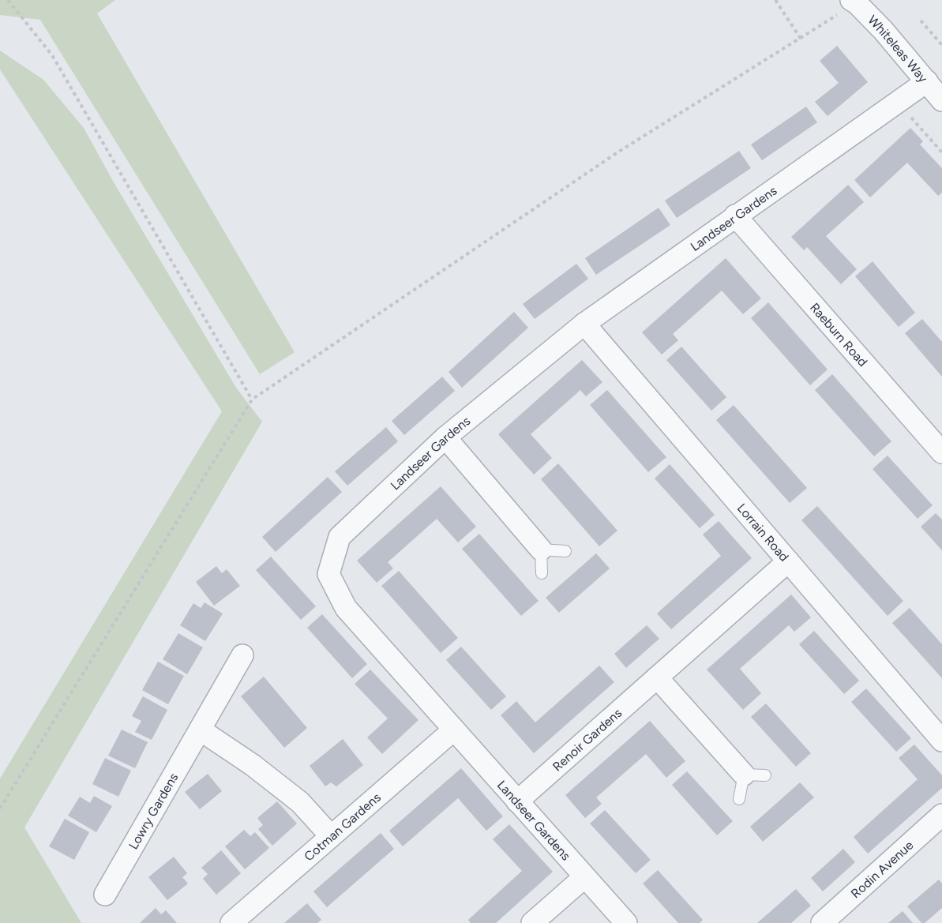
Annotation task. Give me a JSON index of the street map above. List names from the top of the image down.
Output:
{
  "streets": {
    "street": [
      "Whiteleas Way",
      "Landseer Gardens",
      "Raeburn Road",
      "Lorrain Road",
      "Renoir Gardens",
      "Lowry Gardens",
      "Cotman Gardens",
      "Rodin Avenue"
    ]
  },
  "crossings": [
    ["Whiteleas Way", "Landseer Gardens"],
    ["Landseer Gardens", "Raeburn Road"],
    ["Landseer Gardens", "Lorrain Road"],
    ["Landseer Gardens", "Renoir Gardens"],
    ["Landseer Gardens", "Cotman Gardens"],
    ["Lorrain Road", "Renoir Gardens"]
  ]
}
